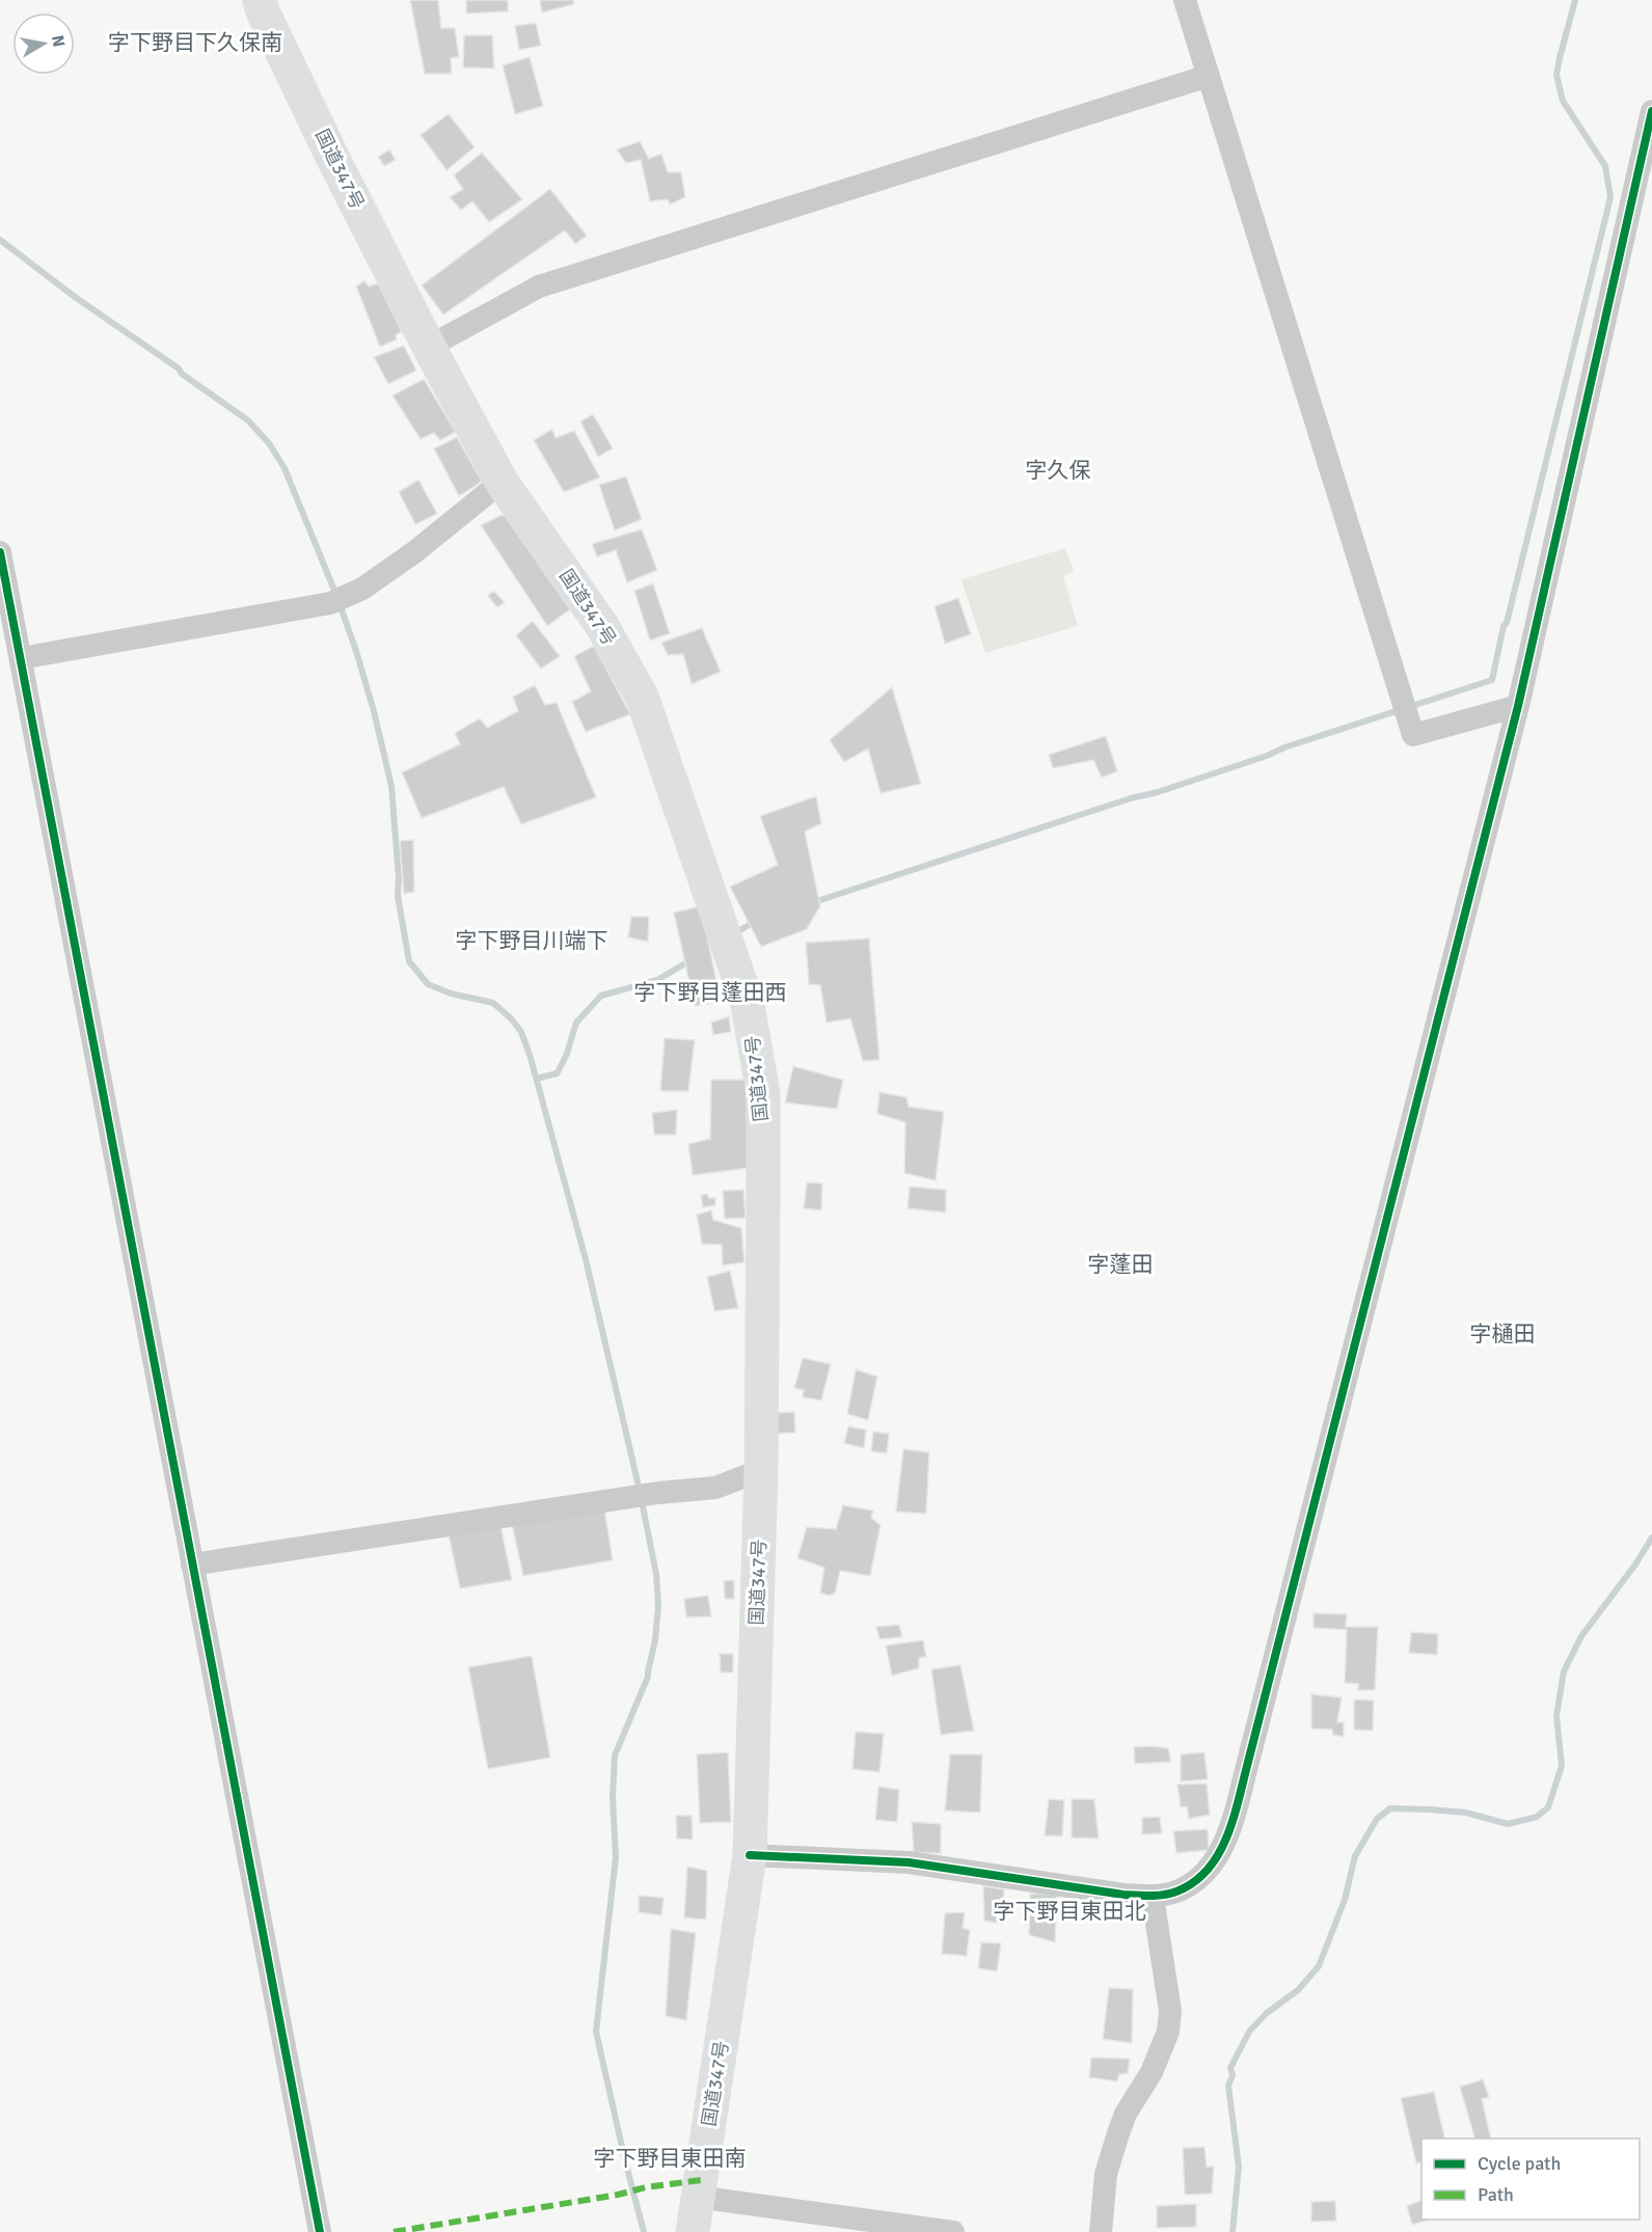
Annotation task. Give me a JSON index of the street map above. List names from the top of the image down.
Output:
{
  "streets": {
    "highway": ["国道347号"]
  },
  "districts": [
    "字下野目下久保南",
    "字久保",
    "字下野目川端下",
    "字下野目蓬田西",
    "字蓬田",
    "字樋田",
    "字下野目東田北",
    "字下野目東田南"
  ],
  "legend": ["Cycle path", "Path"],
  "north": "right"
}
